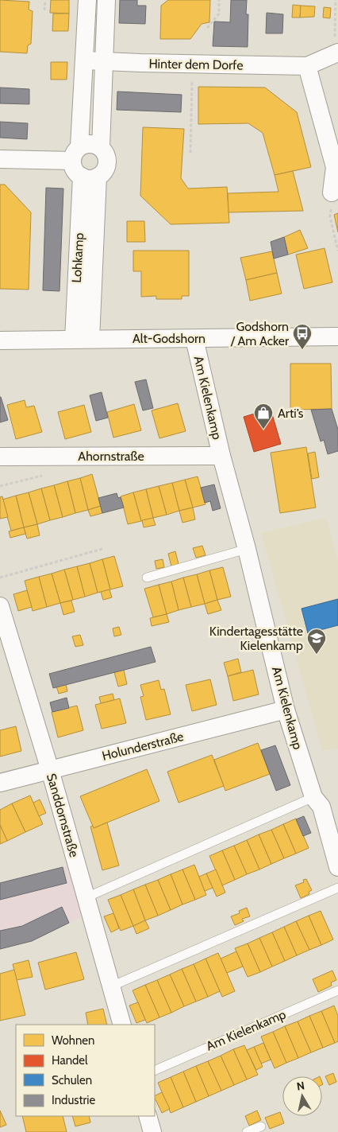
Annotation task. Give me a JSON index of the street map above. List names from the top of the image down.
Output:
{
  "streets": {
    "street": [
      "Hinter dem Dorfe",
      "Lohkamp",
      "Alt-Godshorn",
      "Am Kielenkamp",
      "Ahornstraße",
      "Holunderstraße",
      "Sanddornstraße"
    ]
  },
  "crossings": [
    ["Hinter dem Dorfe", "Lohkamp"],
    ["Lohkamp", "Alt-Godshorn"],
    ["Alt-Godshorn", "Am Kielenkamp"],
    ["Am Kielenkamp", "Ahornstraße"],
    ["Am Kielenkamp", "Holunderstraße"],
    ["Holunderstraße", "Sanddornstraße"]
  ],
  "places": {
    "bus stop": ["Godshorn / Am Acker"],
    "shop": ["Arti’s"],
    "school or university": ["Kindertagesstätte Kielenkamp"]
  },
  "legend": [
    "Wohnen",
    "Handel",
    "Schulen",
    "Industrie"
  ],
  "north": "top"
}
